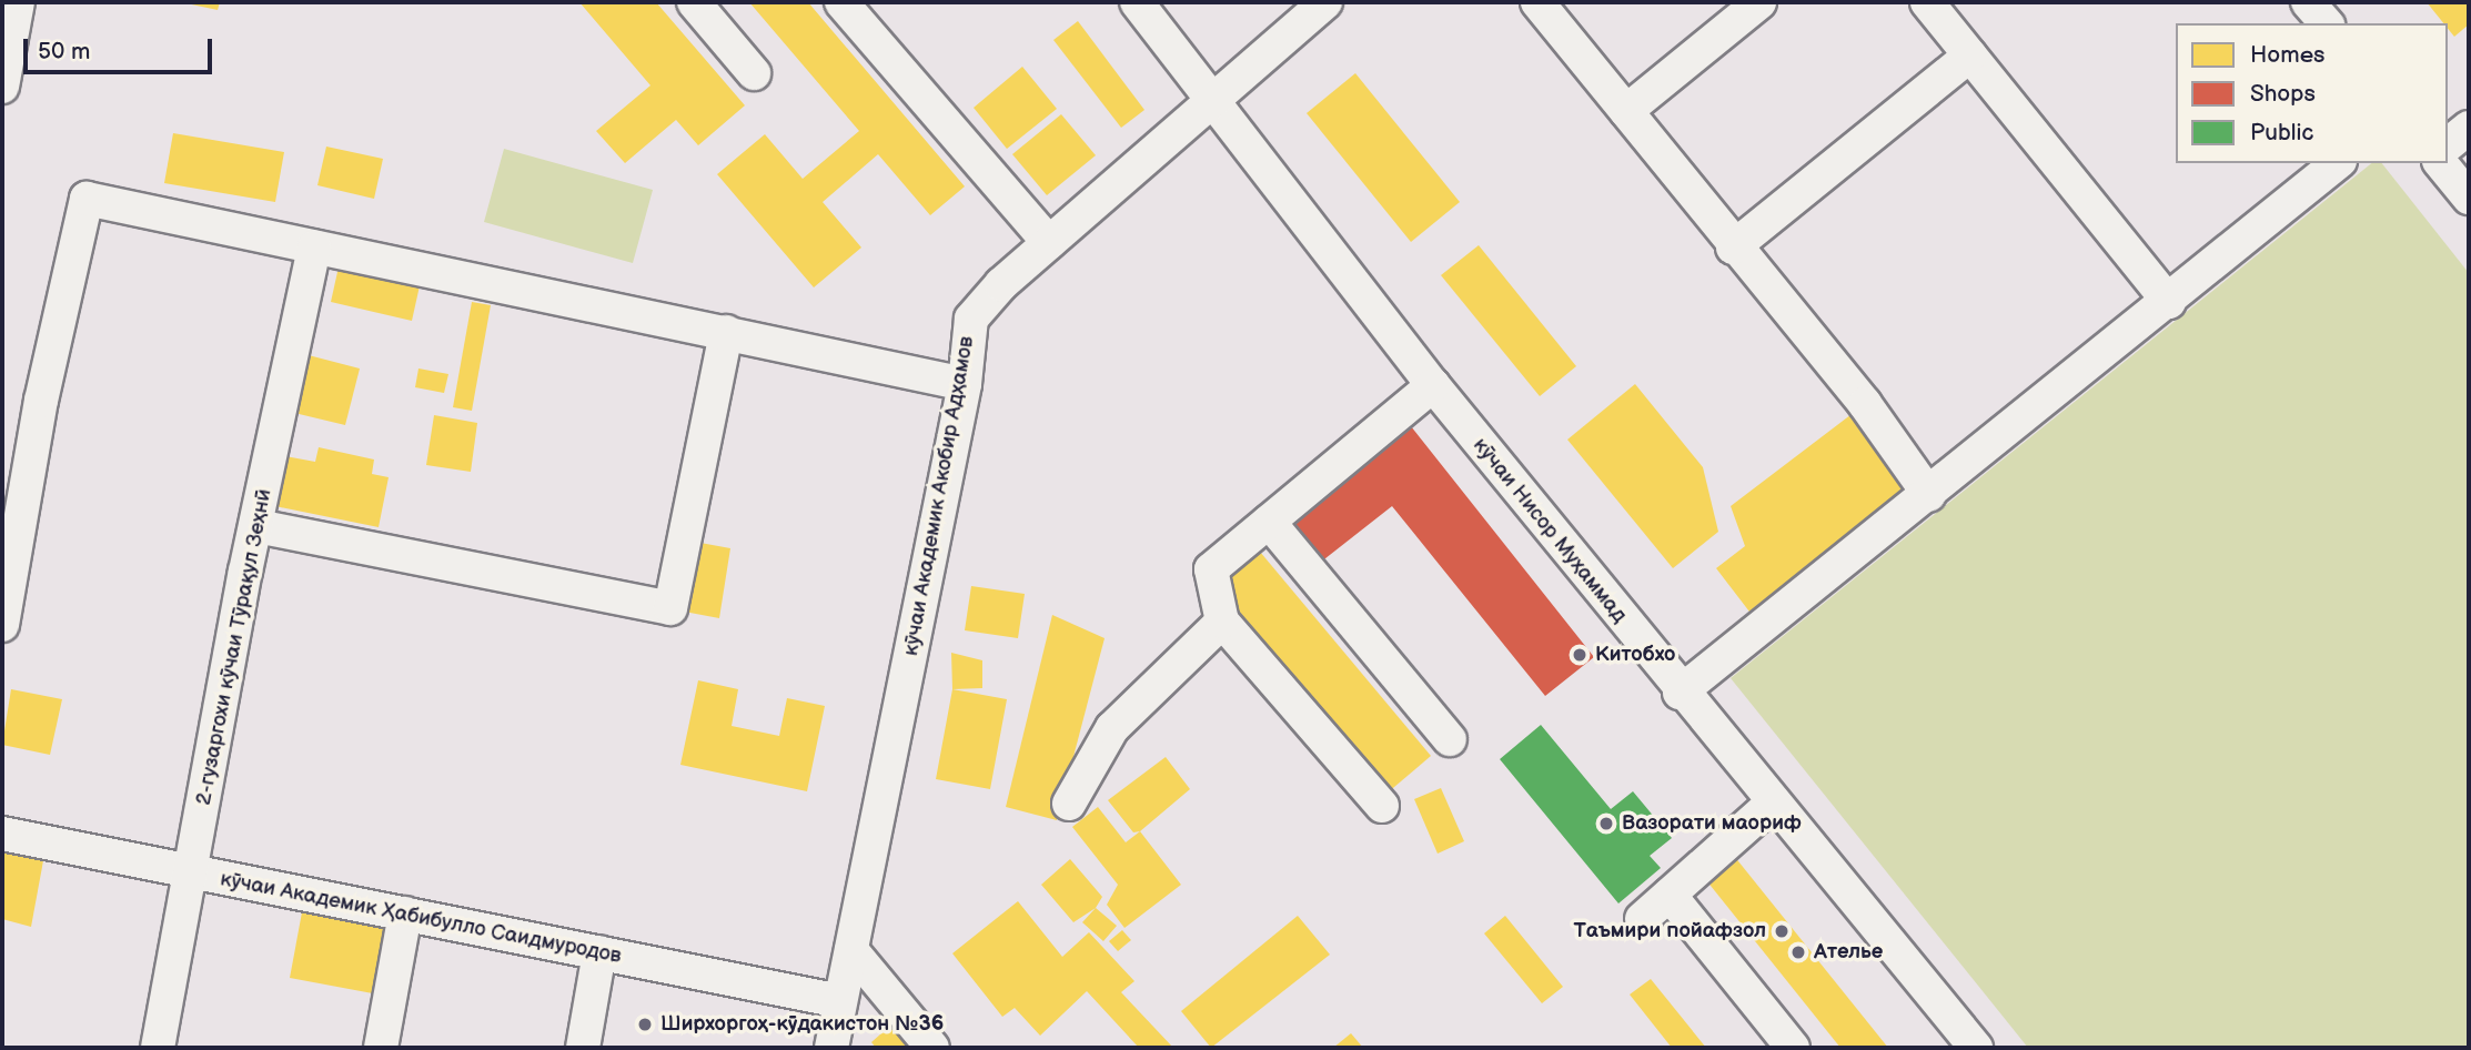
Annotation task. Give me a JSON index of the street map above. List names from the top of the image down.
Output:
{
  "streets": {
    "street": [
      "кӯчаи Академик Акобир Адҳамов",
      "кӯчаи Нисор Муҳаммад",
      "2-гузаргохи кӯчаи Тӯрақул Зеҳнӣ",
      "кӯчаи Академик Ҳабибулло Саидмуродов"
    ]
  },
  "crossings": [
    ["кӯчаи Академик Акобир Адҳамов", "кӯчаи Нисор Муҳаммад"],
    ["кӯчаи Академик Акобир Адҳамов", "кӯчаи Академик Ҳабибулло Саидмуродов"],
    ["2-гузаргохи кӯчаи Тӯрақул Зеҳнӣ", "кӯчаи Академик Ҳабибулло Саидмуродов"]
  ],
  "places": [
    "Китобхо",
    "Вазорати маориф",
    "Таъмири пойафзол",
    "Ателье",
    "Ширхоргоҳ-кӯдакистон №36"
  ],
  "legend": ["Homes", "Shops", "Public"],
  "scale_bar": "50 m"
}
